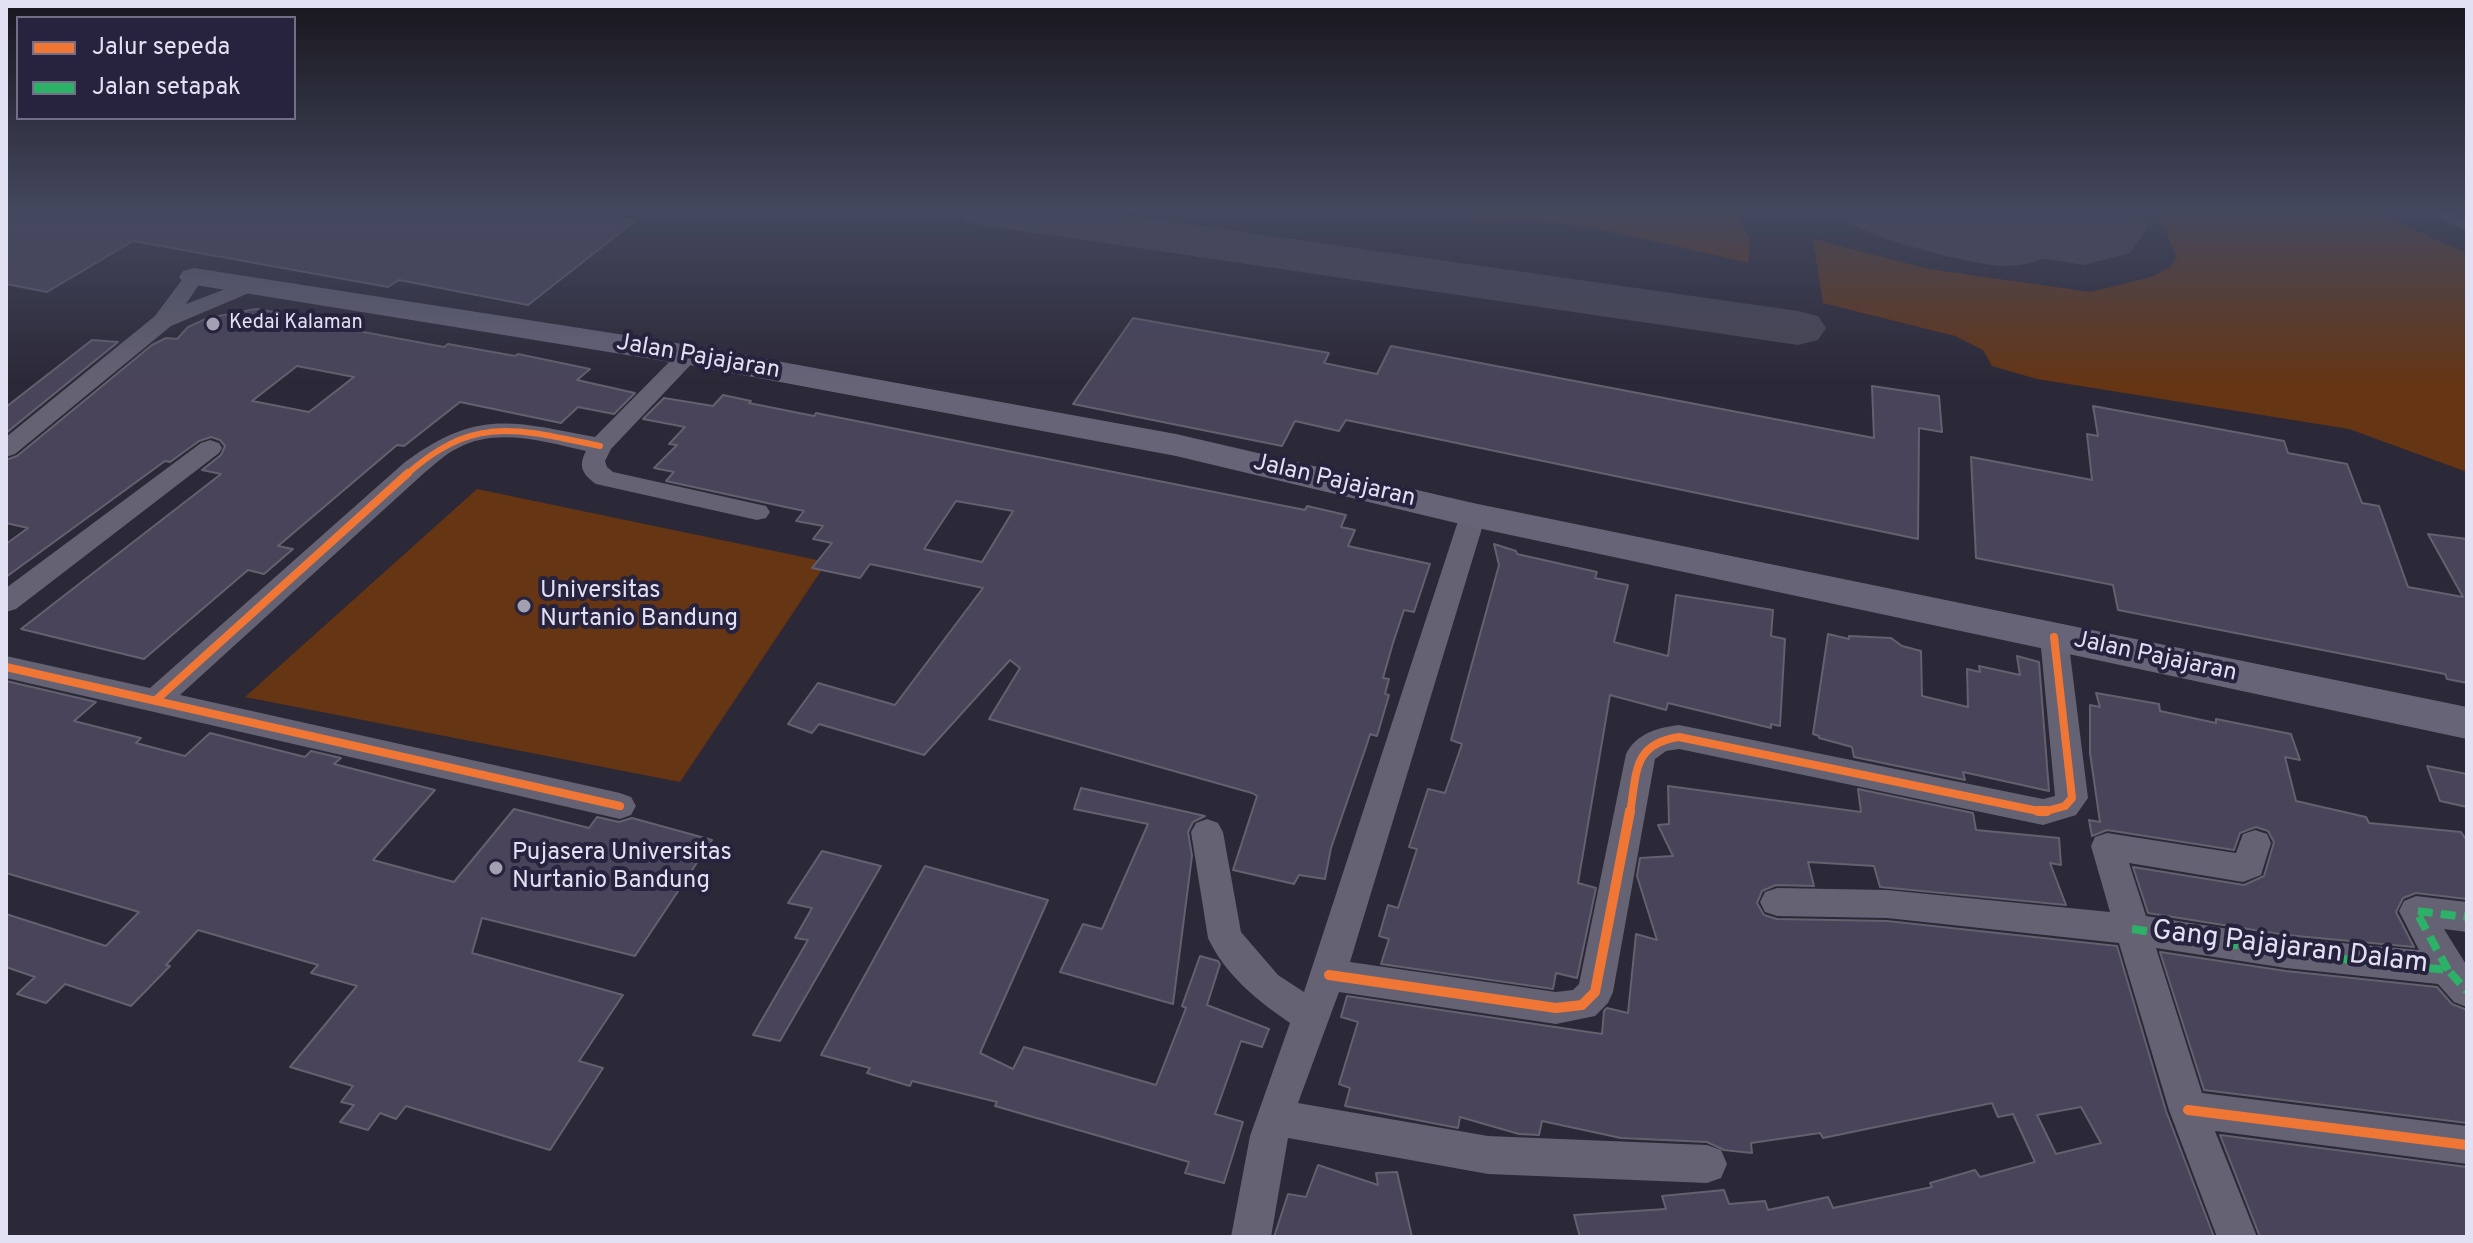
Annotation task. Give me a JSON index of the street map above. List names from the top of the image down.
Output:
{
  "streets": {
    "main road": ["Jalan Pajajaran"],
    "street": ["Gang Pajajaran Dalam"]
  },
  "places": ["Kedai Kalaman", "Universitas Nurtanio Bandung", "Pujasera Universitas Nurtanio Bandung"],
  "legend": ["Jalur sepeda", "Jalan setapak"]
}
